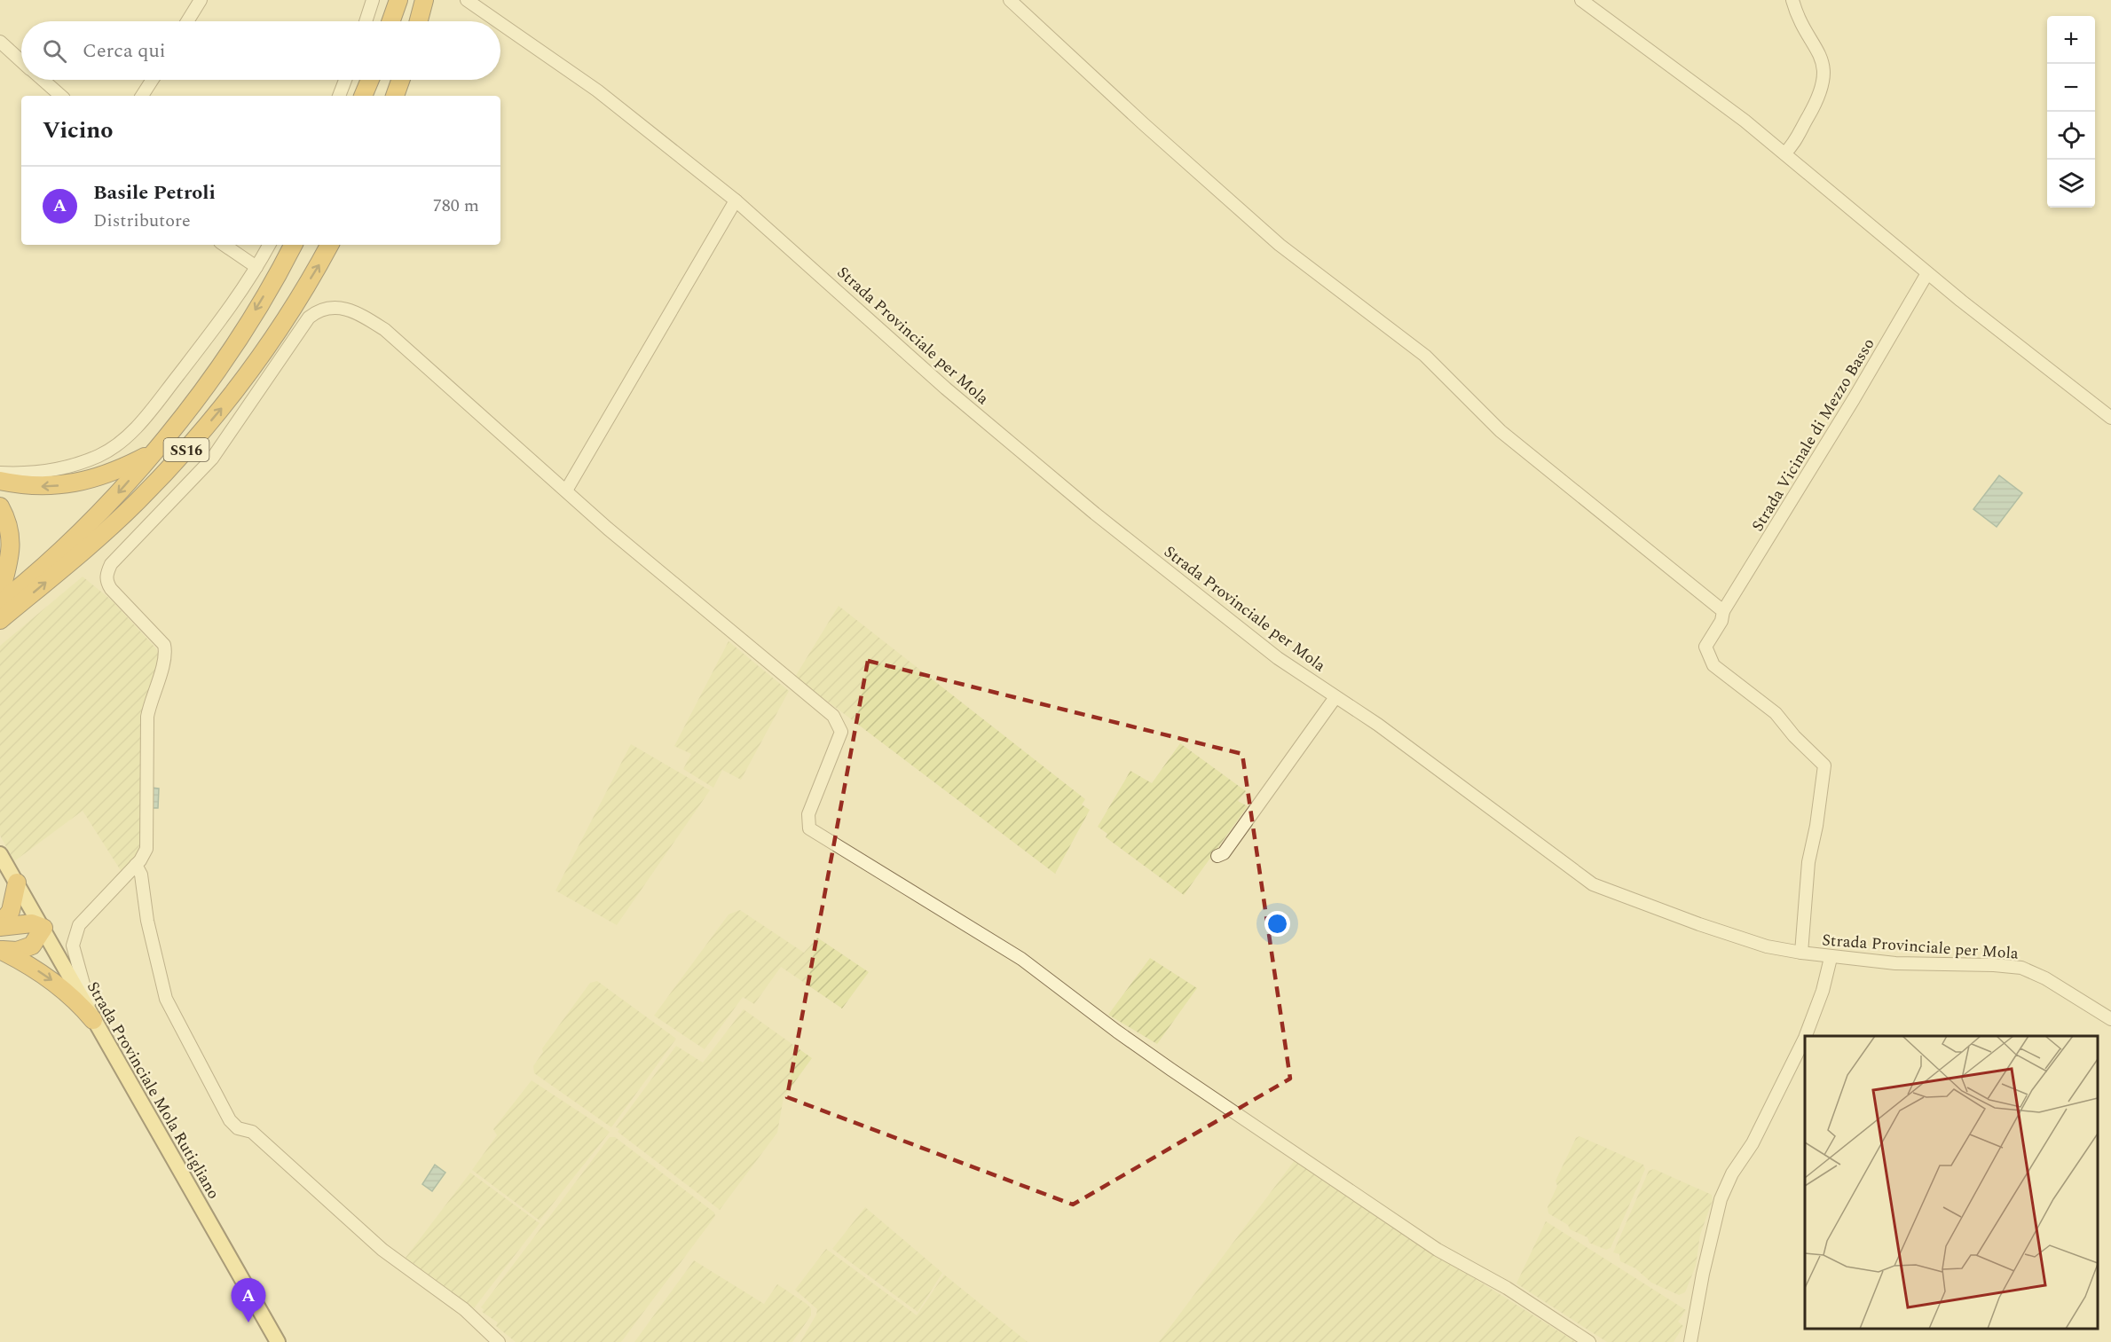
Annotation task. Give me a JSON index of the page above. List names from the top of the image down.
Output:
{
  "streets": {
    "highway": ["SS16"],
    "main road": ["Strada Provinciale Mola Rutigliano"],
    "street": ["Strada Provinciale per Mola", "Strada Vicinale di Mezzo Basso"]
  },
  "crossings": [
    ["Strada Provinciale per Mola", "Strada Vicinale di Mezzo Basso"]
  ],
  "page": {
    "map_buttons": ["+", "−"],
    "search": "Cerca qui",
    "heading": "Vicino",
    "list": [
      {
        "mark": "A",
        "name": "Basile Petroli",
        "note": "Distributore",
        "value": "780 m"
      }
    ],
    "pins": "A"
  }
}
